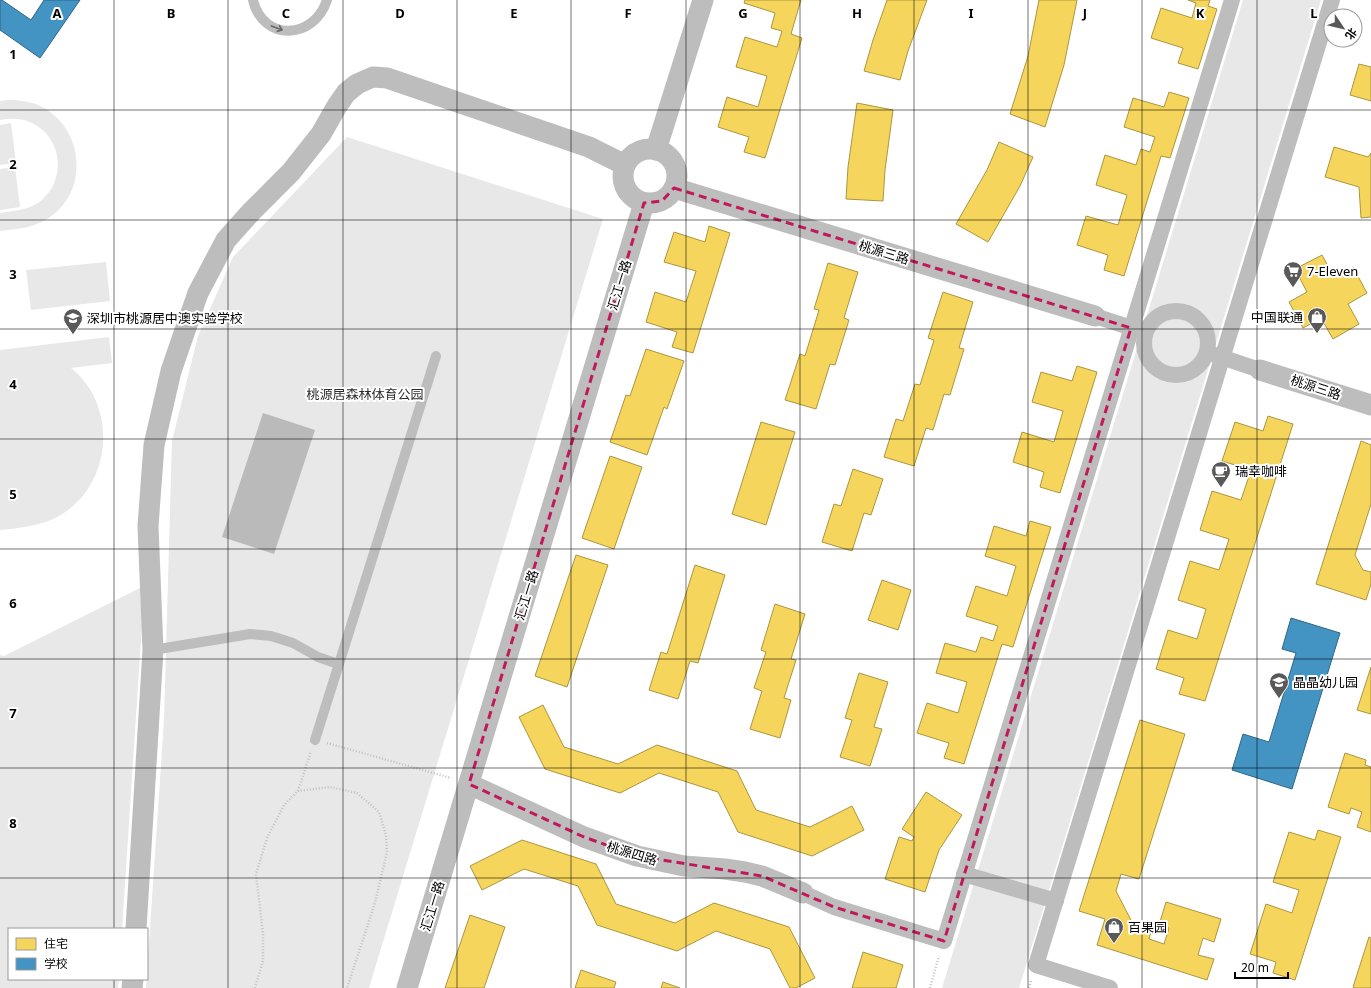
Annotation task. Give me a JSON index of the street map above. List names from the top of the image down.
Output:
{
  "streets": {
    "street": ["桃源三路", "汇江一路", "桃源四路"]
  },
  "crossings": [
    ["桃源三路", "汇江一路"],
    ["汇江一路", "桃源四路"]
  ],
  "parks": ["桃源居森林体育公园"],
  "places": {
    "supermarket": ["7-Eleven"],
    "shop": ["中国联通", "百果园"],
    "school or university": ["深圳市桃源居中澳实验学校", "晶晶幼儿园"],
    "cafe": ["瑞幸咖啡"]
  },
  "legend": ["住宅", "学校"],
  "scale_bar": "20 m",
  "north": "bottom right",
  "grid": {
    "columns": [
      "A",
      "B",
      "C",
      "D",
      "E",
      "F",
      "G",
      "H",
      "I",
      "J",
      "K",
      "L"
    ],
    "rows": [
      "1",
      "2",
      "3",
      "4",
      "5",
      "6",
      "7",
      "8"
    ]
  }
}
